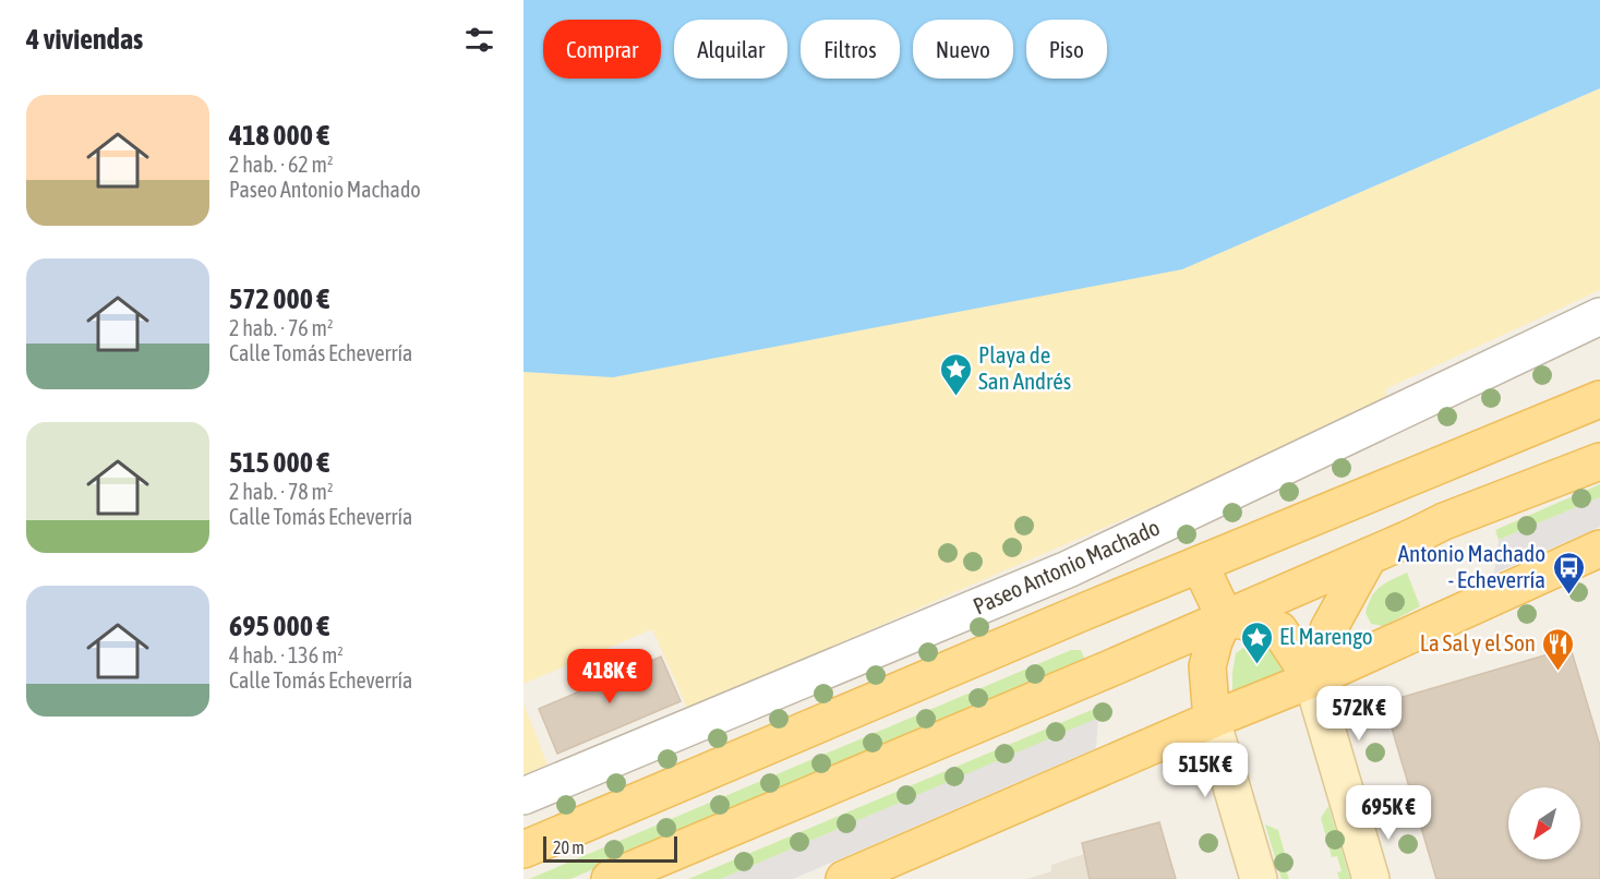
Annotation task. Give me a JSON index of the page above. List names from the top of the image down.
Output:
{
  "streets": {
    "main road": ["Paseo Antonio Machado"]
  },
  "places": {
    "place": ["Playa de San Andrés", "El Marengo"],
    "bus stop": ["Antonio Machado - Echeverría"],
    "restaurant": ["La Sal y el Son"]
  },
  "scale_bar": "20 m",
  "north": "bottom left",
  "page": {
    "heading": "4 viviendas",
    "chip": [
      "Comprar",
      "Alquilar",
      "Filtros",
      "Nuevo",
      "Piso"
    ],
    "list": [
      {
        "name": "418 000 €",
        "note": "2 hab. · 62 m² · Paseo Antonio Machado"
      },
      {
        "name": "572 000 €",
        "note": "2 hab. · 76 m² · Calle Tomás Echeverría"
      },
      {
        "name": "515 000 €",
        "note": "2 hab. · 78 m² · Calle Tomás Echeverría"
      },
      {
        "name": "695 000 €",
        "note": "4 hab. · 136 m² · Calle Tomás Echeverría"
      }
    ],
    "price": [
      "418K €",
      "572K €",
      "515K €",
      "695K €"
    ],
    "scale": "20 m"
  }
}
